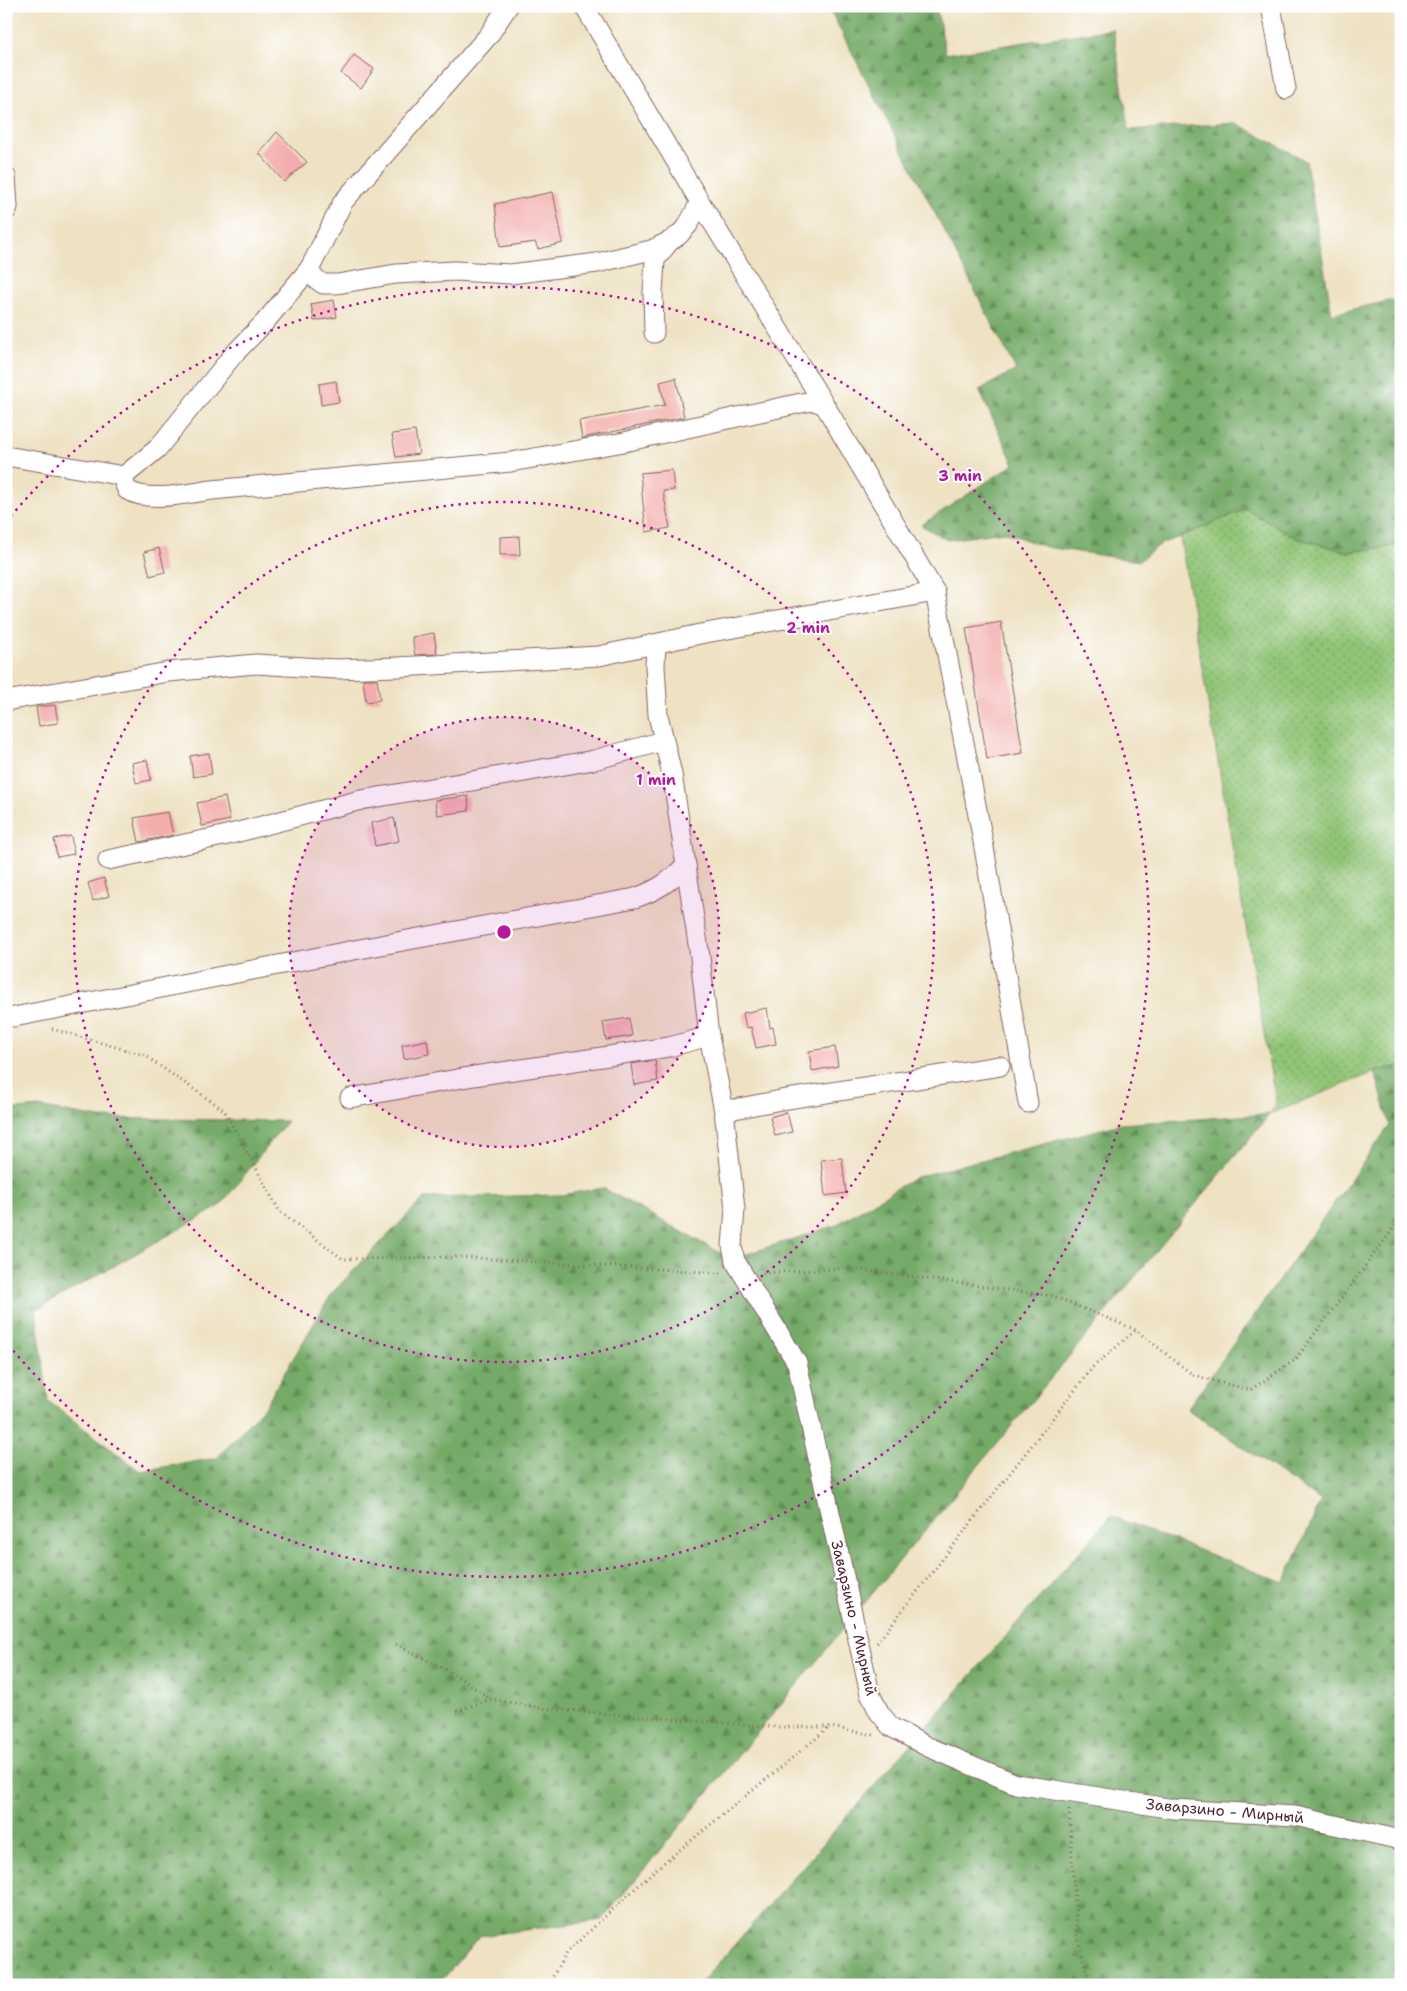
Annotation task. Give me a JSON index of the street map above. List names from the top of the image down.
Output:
{
  "streets": {
    "street": ["Заварзино - Мирный"]
  },
  "rings": ["3 min", "2 min", "1 min"]
}
